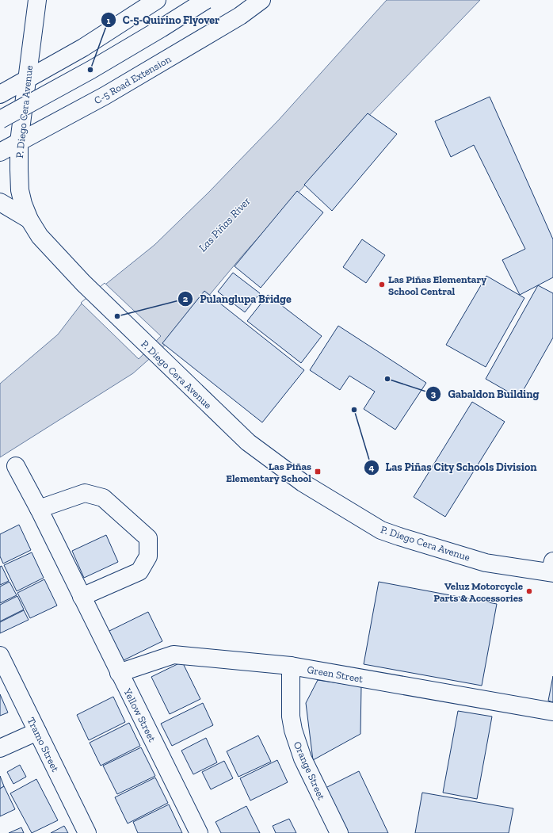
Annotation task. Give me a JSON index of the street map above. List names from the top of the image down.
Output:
{
  "streets": {
    "main road": [
      "C-5 Road Extension",
      "P. Diego Cera Avenue",
      "Green Street",
      "Yellow Street",
      "Tramo Street",
      "Orange Street"
    ]
  },
  "crossings": [
    ["C-5 Road Extension", "P. Diego Cera Avenue"],
    ["Green Street", "Yellow Street"],
    ["Green Street", "Orange Street"]
  ],
  "water": ["Las Piñas River"],
  "places": {
    "other": [
      "C-5-Quirino Flyover",
      "Las Piñas Elementary School Central",
      "Pulanglupa Bridge",
      "Gabaldon Building",
      "Las Piñas City Schools Division",
      "Veluz Motorcycle Parts & Accessories"
    ],
    "transit": ["Las Piñas Elementary School"]
  }
}
